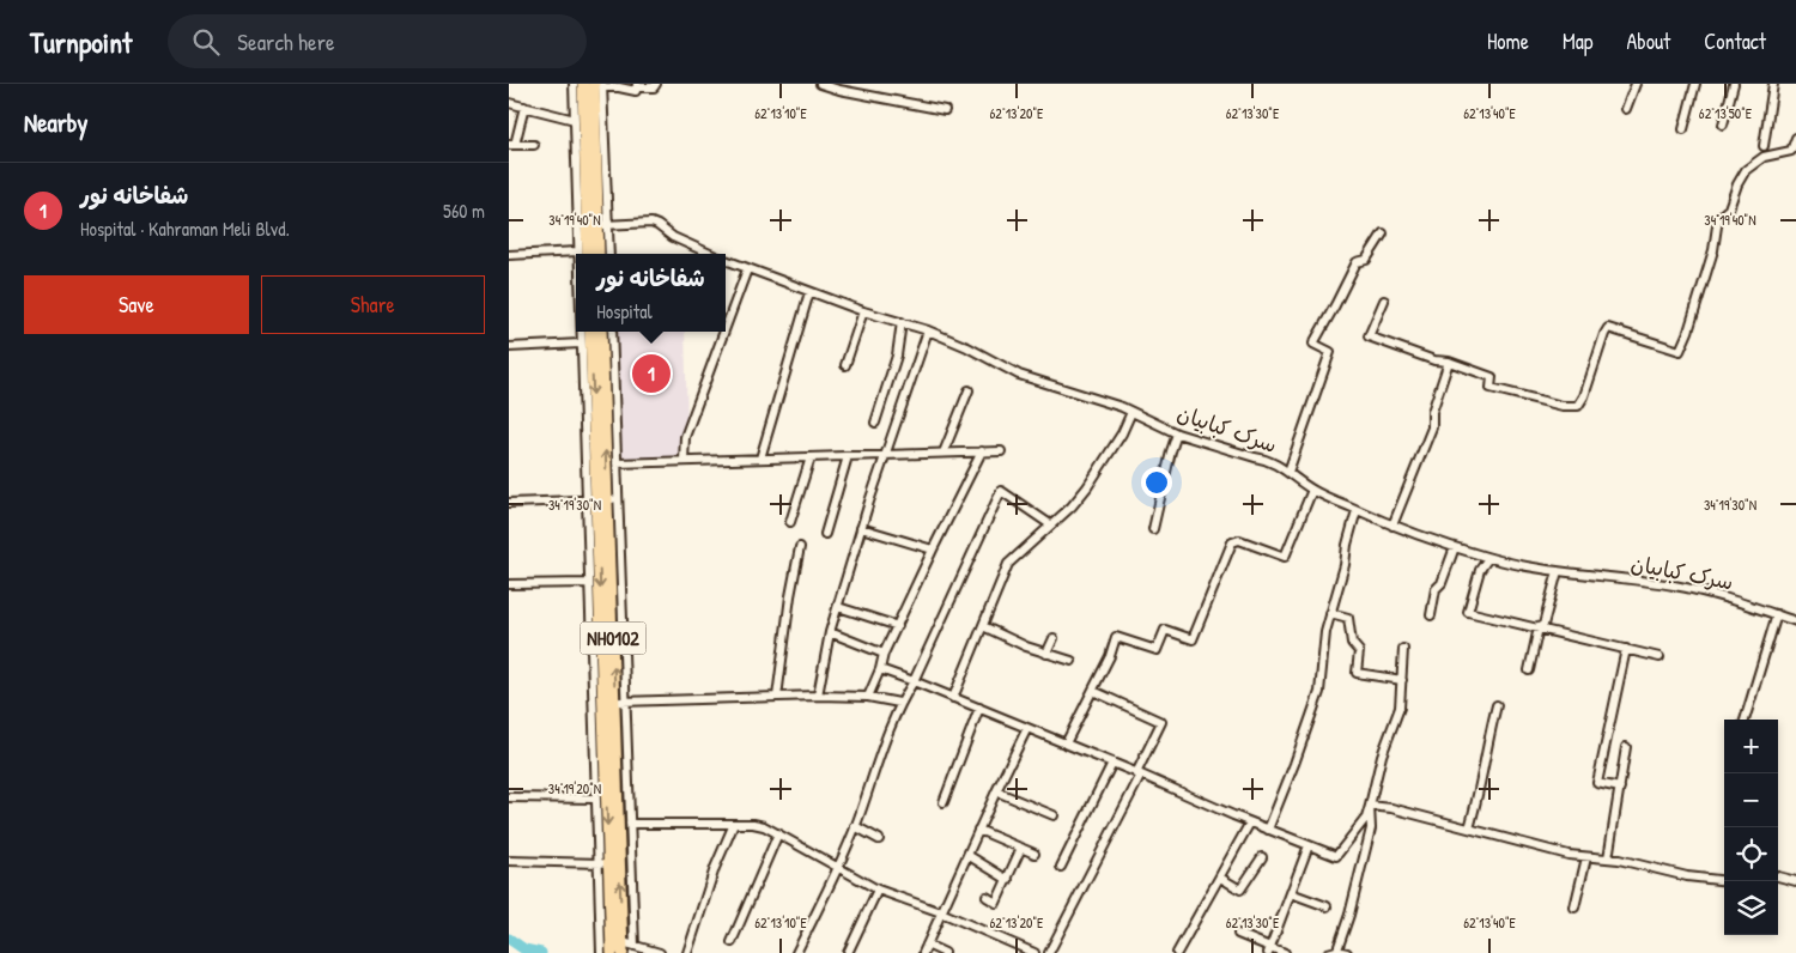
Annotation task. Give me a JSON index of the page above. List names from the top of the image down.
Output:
{
  "streets": {
    "highway": ["NH0102"],
    "street": ["سرک کبابیان"]
  },
  "page": {
    "header": "Turnpoint",
    "search": "Search here",
    "nav": [
      "Home",
      "Map",
      "About",
      "Contact"
    ],
    "heading": "Nearby",
    "list": [
      {
        "mark": "1",
        "name": "شفاخانه نور",
        "note": "Hospital · Kahraman Meli Blvd.",
        "value": "560 m"
      }
    ],
    "popup": ["شفاخانه نور", "Hospital"],
    "buttons": ["Save", "Share"],
    "pins": "1",
    "map_buttons": ["+", "−"]
  },
  "coordinates": [
    "62°13'10\"E",
    "62°13'20\"E",
    "62°13'30\"E",
    "62°13'40\"E",
    "62°13'50\"E",
    "34°19'40\"N",
    "34°19'30\"N",
    "34°19'20\"N"
  ]
}
